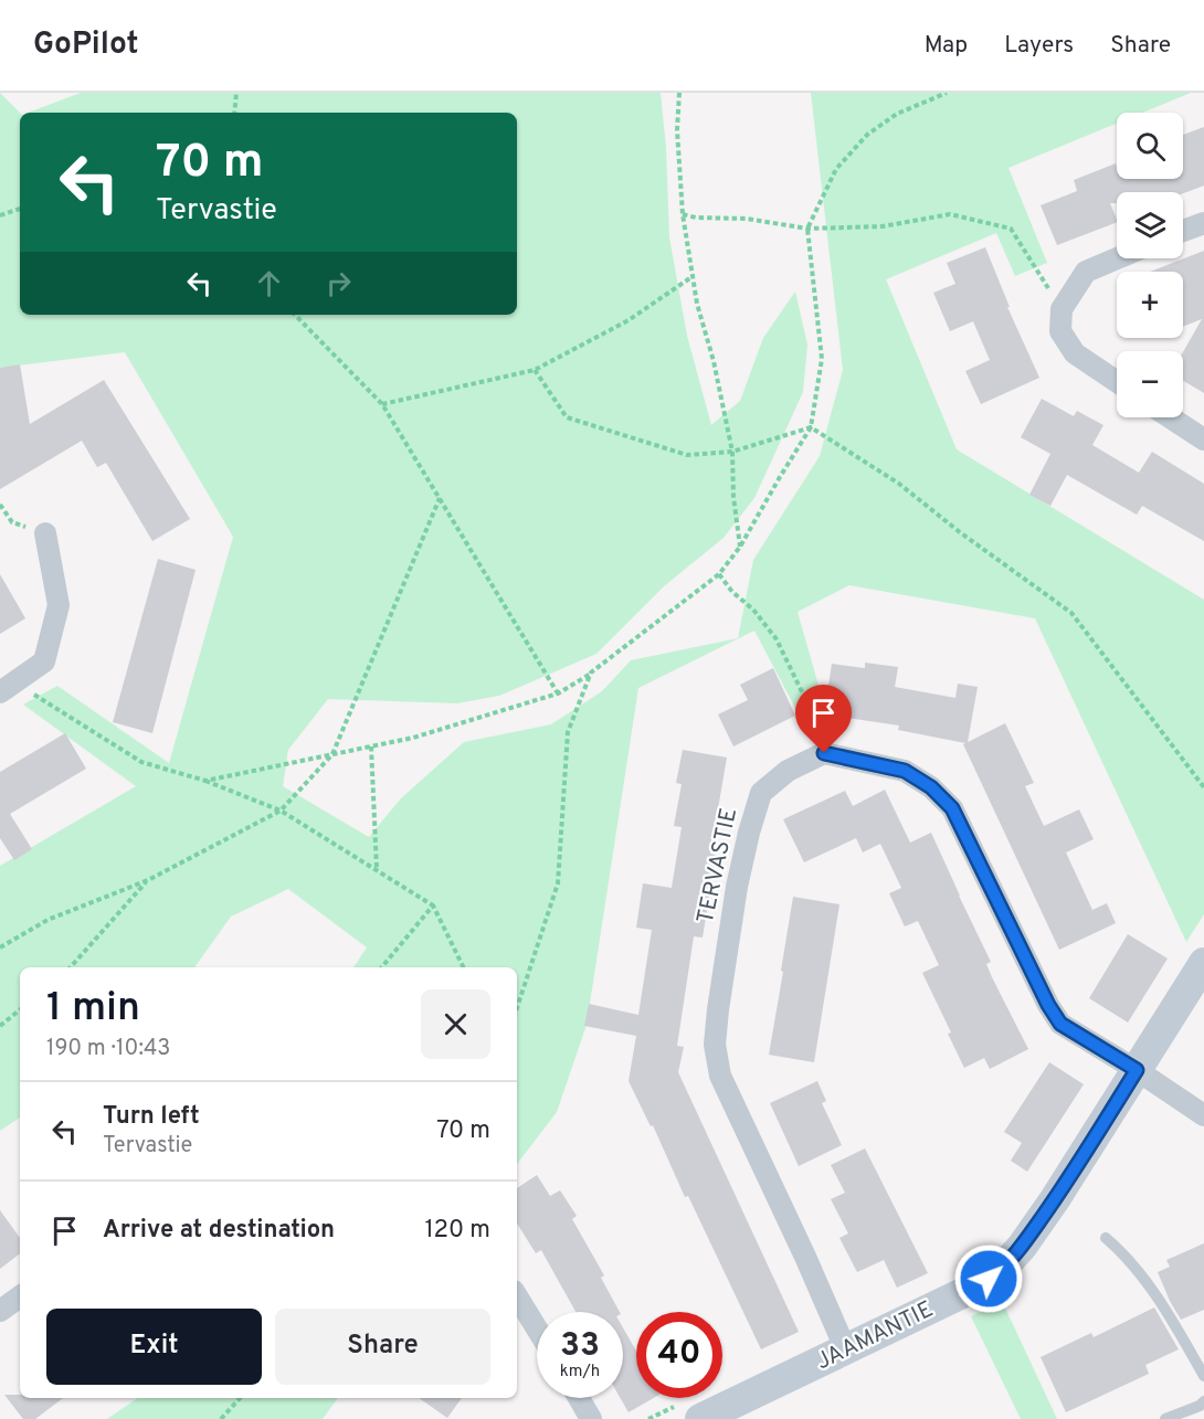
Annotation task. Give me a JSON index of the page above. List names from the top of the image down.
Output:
{
  "streets": {
    "street": ["TERVASTIE", "JAAMANTIE"]
  },
  "crossings": [
    ["TERVASTIE", "JAAMANTIE"]
  ],
  "page": {
    "header": "GoPilot",
    "nav": ["Map", "Layers", "Share"],
    "map_buttons": ["+", "−"],
    "turn": ["70 m", "Tervastie"],
    "heading": ["1 min", "190 m · 10:43"],
    "list": [
      {
        "name": "Turn left",
        "note": "Tervastie",
        "value": "70 m"
      },
      {
        "name": "Arrive at destination",
        "value": "120 m"
      }
    ],
    "buttons": ["Exit", "Share"],
    "speed": "33 km/h",
    "limit": "40"
  }
}
